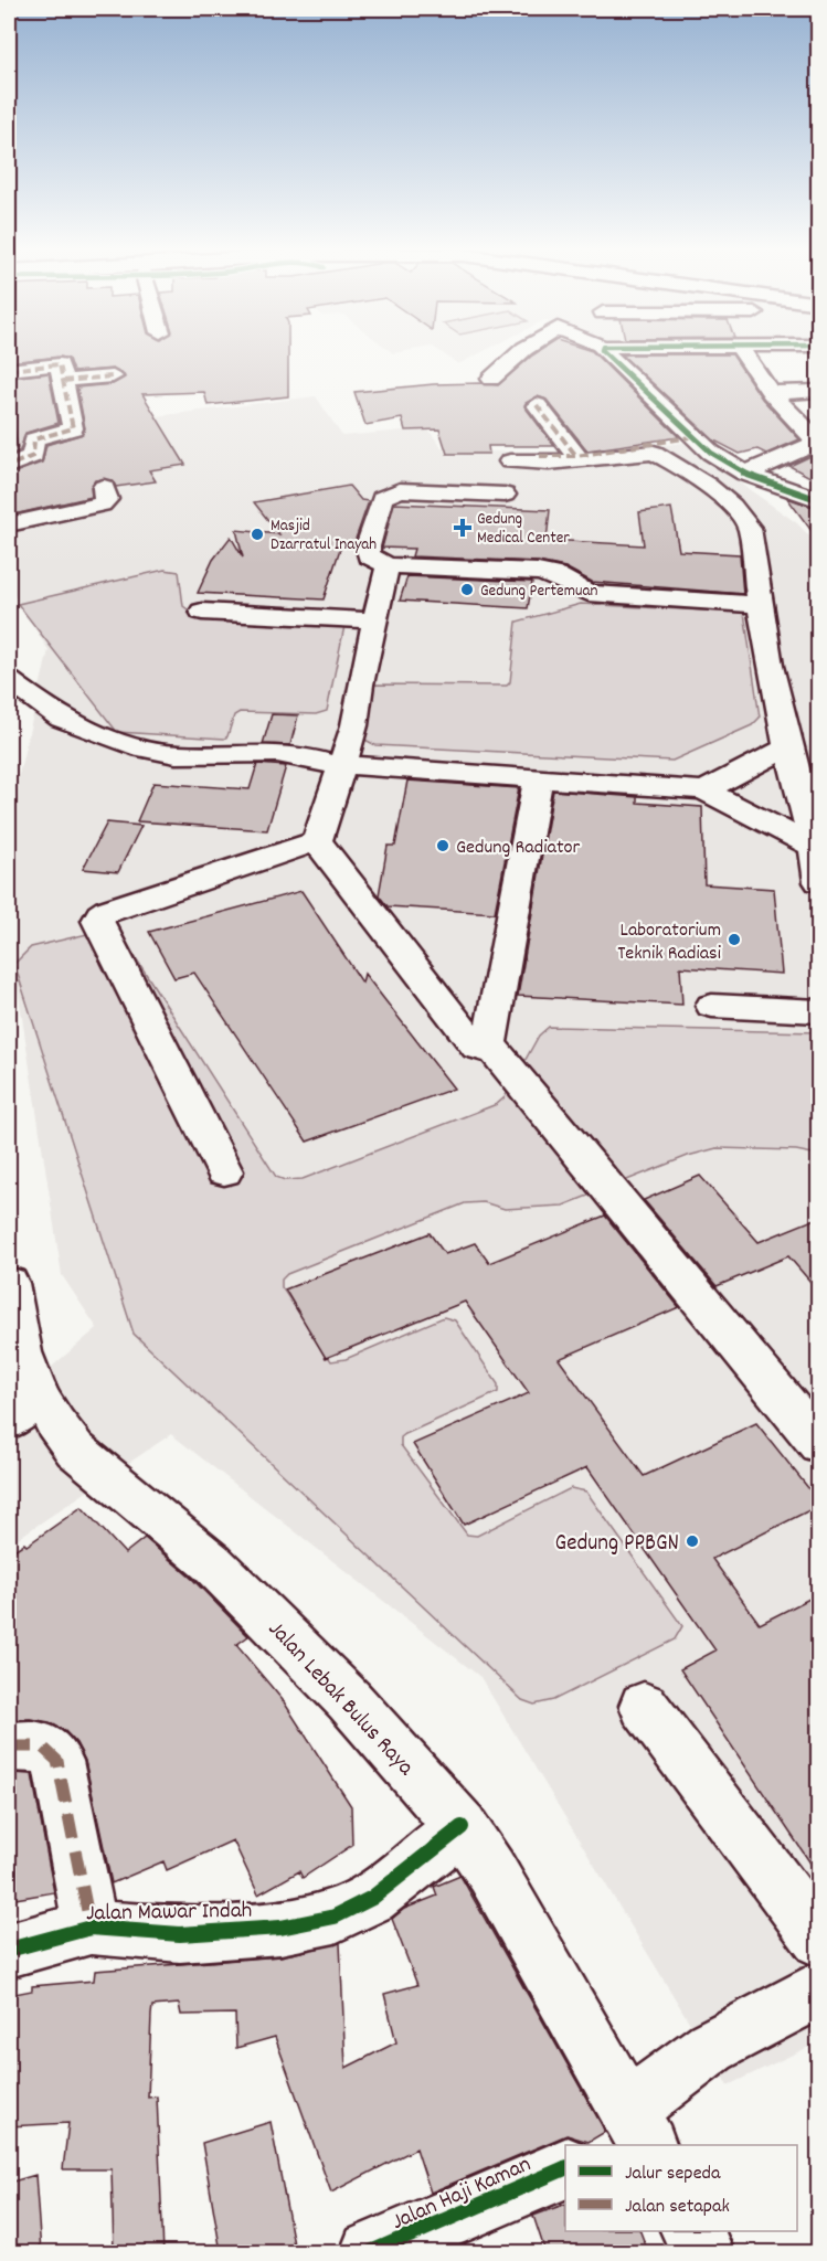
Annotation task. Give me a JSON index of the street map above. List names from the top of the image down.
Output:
{
  "streets": {
    "street": ["Jalan Lebak Bulus Raya", "Jalan Mawar Indah", "Jalan Haji Kaman"]
  },
  "crossings": [
    ["Jalan Lebak Bulus Raya", "Jalan Mawar Indah"]
  ],
  "places": {
    "health": ["Gedung Medical Center"],
    "other": [
      "Masjid Dzarratul Inayah",
      "Gedung Pertemuan",
      "Gedung Radiator",
      "Laboratorium Teknik Radiasi",
      "Gedung PPBGN"
    ]
  },
  "legend": ["Jalur sepeda", "Jalan setapak"]
}
